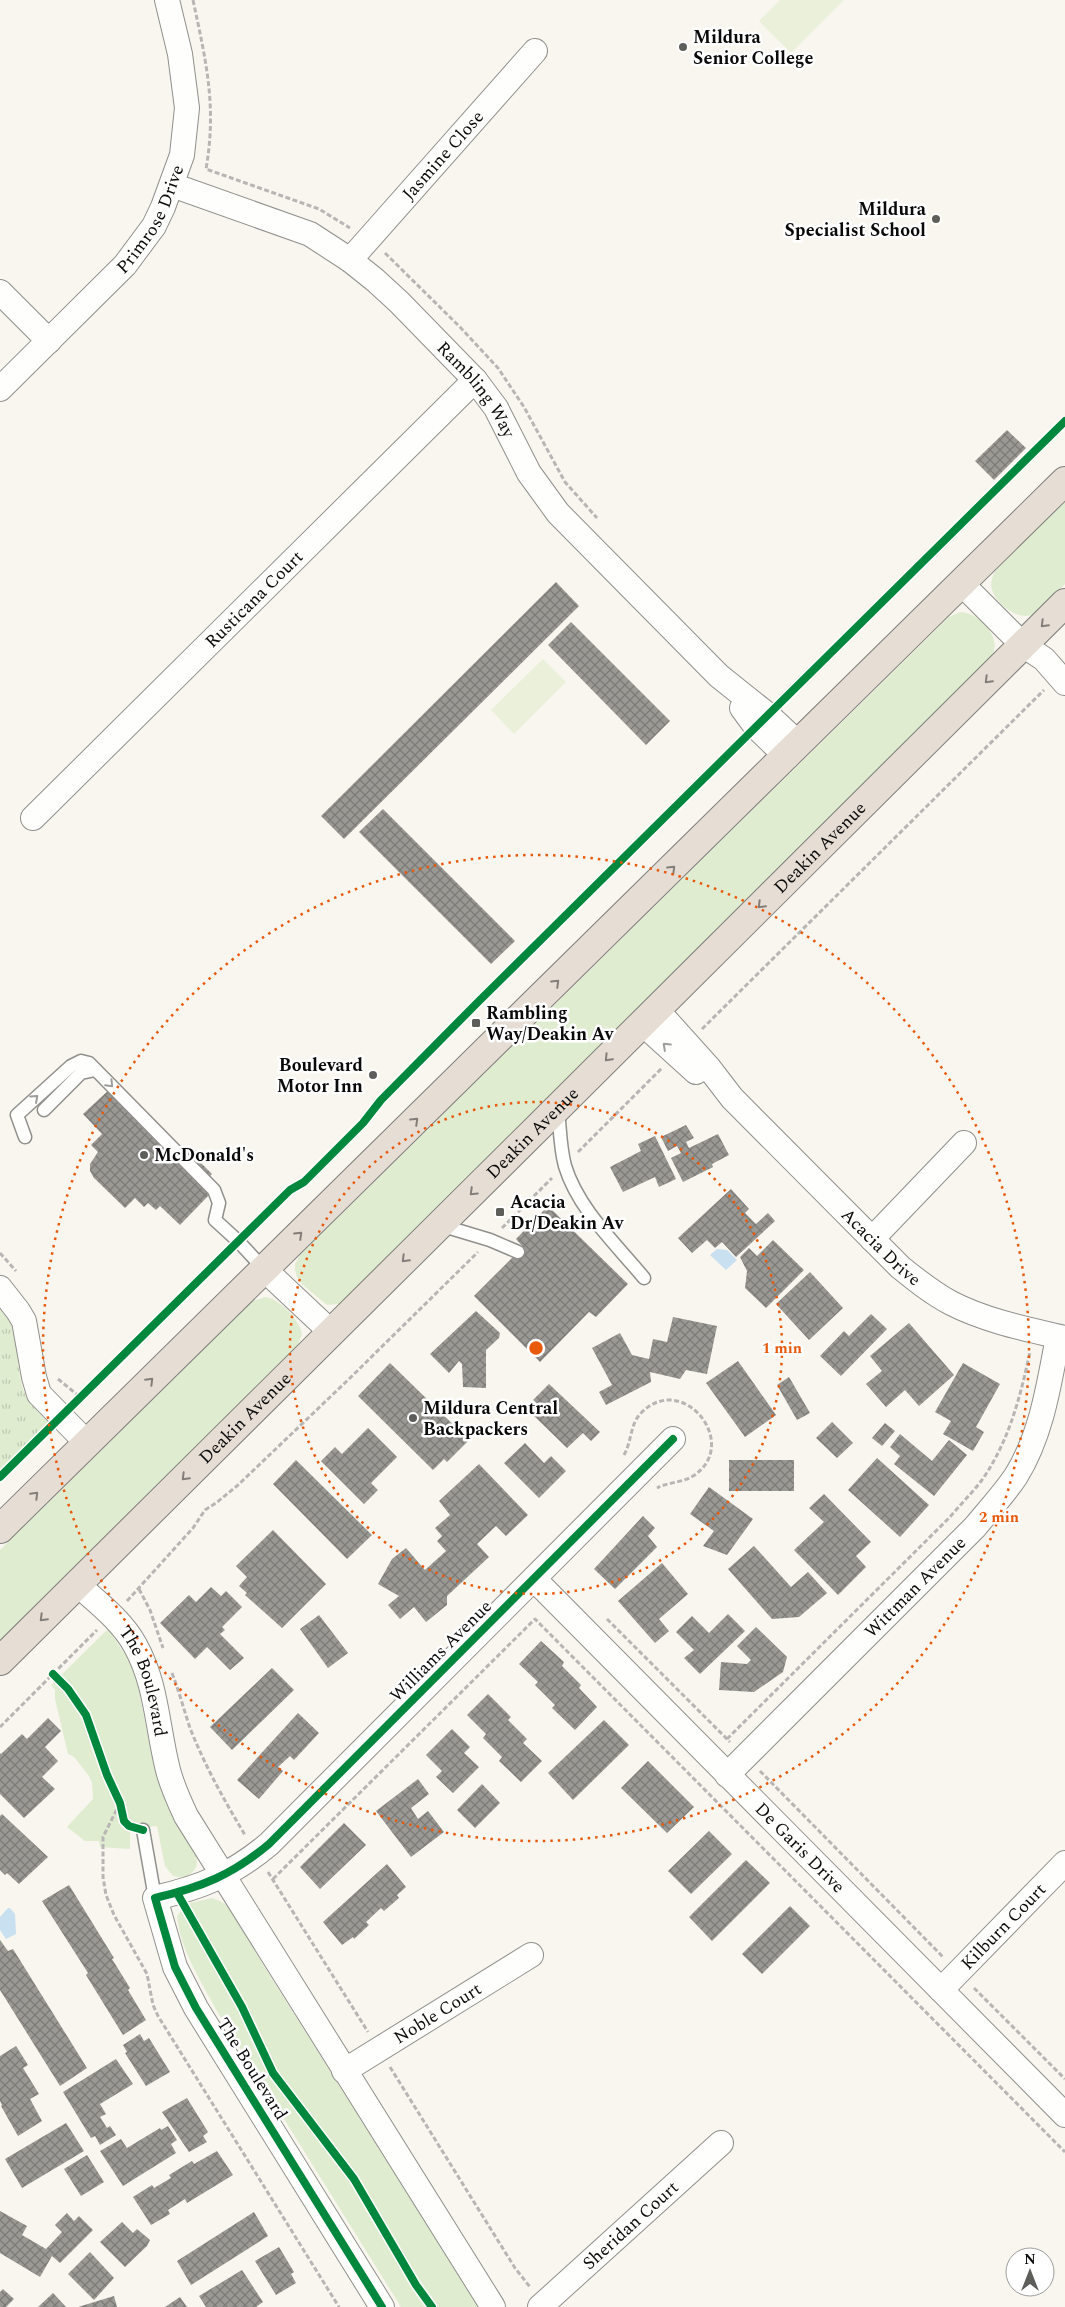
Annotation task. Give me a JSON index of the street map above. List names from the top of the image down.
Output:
{
  "streets": {
    "highway": ["Deakin Avenue"],
    "street": [
      "Jasmine Close",
      "Primrose Drive",
      "Rambling Way",
      "Rusticana Court",
      "Acacia Drive",
      "Wittman Avenue",
      "Williams Avenue",
      "The Boulevard",
      "De Garis Drive",
      "Kilburn Court",
      "Noble Court",
      "Sheridan Court"
    ]
  },
  "crossings": [
    ["Jasmine Close", "Rambling Way"],
    ["Primrose Drive", "Rambling Way"],
    ["Rambling Way", "Rusticana Court"],
    ["Deakin Avenue", "Acacia Drive"],
    ["Deakin Avenue", "The Boulevard"],
    ["Acacia Drive", "Wittman Avenue"],
    ["Wittman Avenue", "De Garis Drive"],
    ["Williams Avenue", "The Boulevard"],
    ["Williams Avenue", "De Garis Drive"],
    ["The Boulevard", "Noble Court"],
    ["De Garis Drive", "Kilburn Court"]
  ],
  "places": {
    "other": [
      "Mildura Senior College",
      "Mildura Specialist School",
      "Boulevard Motor Inn",
      "McDonald's",
      "Mildura Central Backpackers"
    ],
    "transit": ["Rambling Way/Deakin Av", "Acacia Dr/Deakin Av"]
  },
  "north": "top",
  "rings": ["1 min", "2 min"]
}
